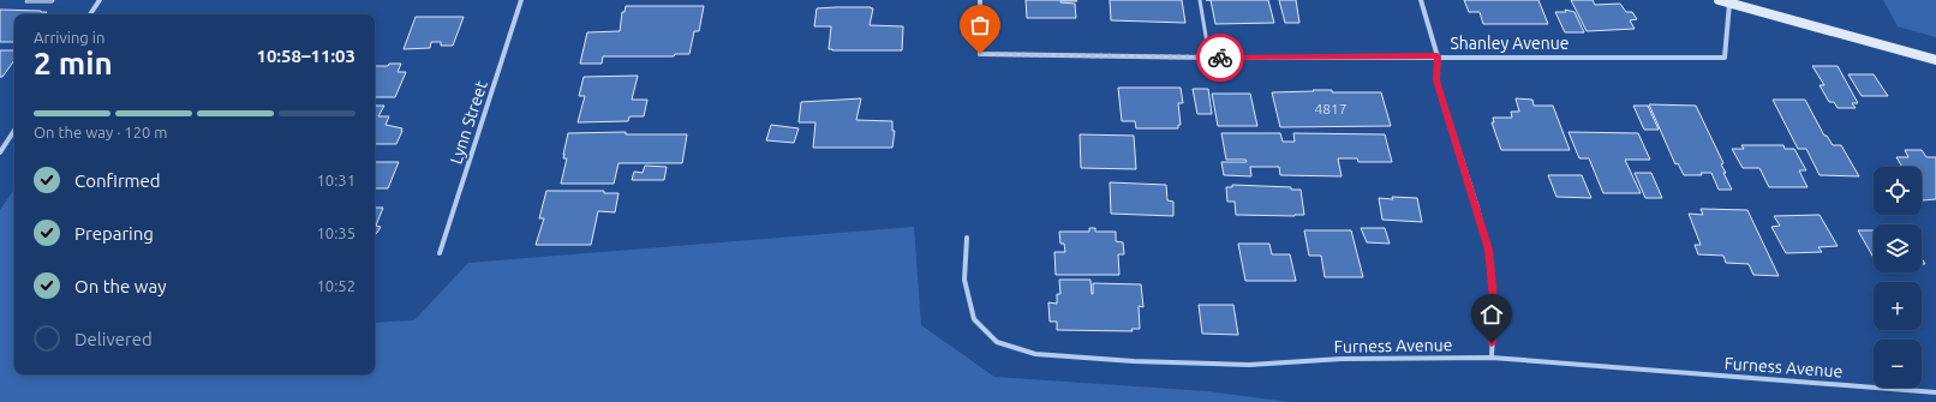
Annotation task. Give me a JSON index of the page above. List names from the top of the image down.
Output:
{
  "streets": {
    "street": ["Shanley Avenue", "Lynn Street", "Furness Avenue"]
  },
  "house_numbers": ["4817"],
  "page": {
    "heading": ["2 min", "Arriving in", "10:58–11:03"],
    "bar": "On the way · 120 m",
    "list": [
      ["Confirmed", "10:31"],
      ["Preparing", "10:35"],
      ["On the way", "10:52"],
      "Delivered"
    ],
    "map_buttons": ["+", "−"]
  }
}
